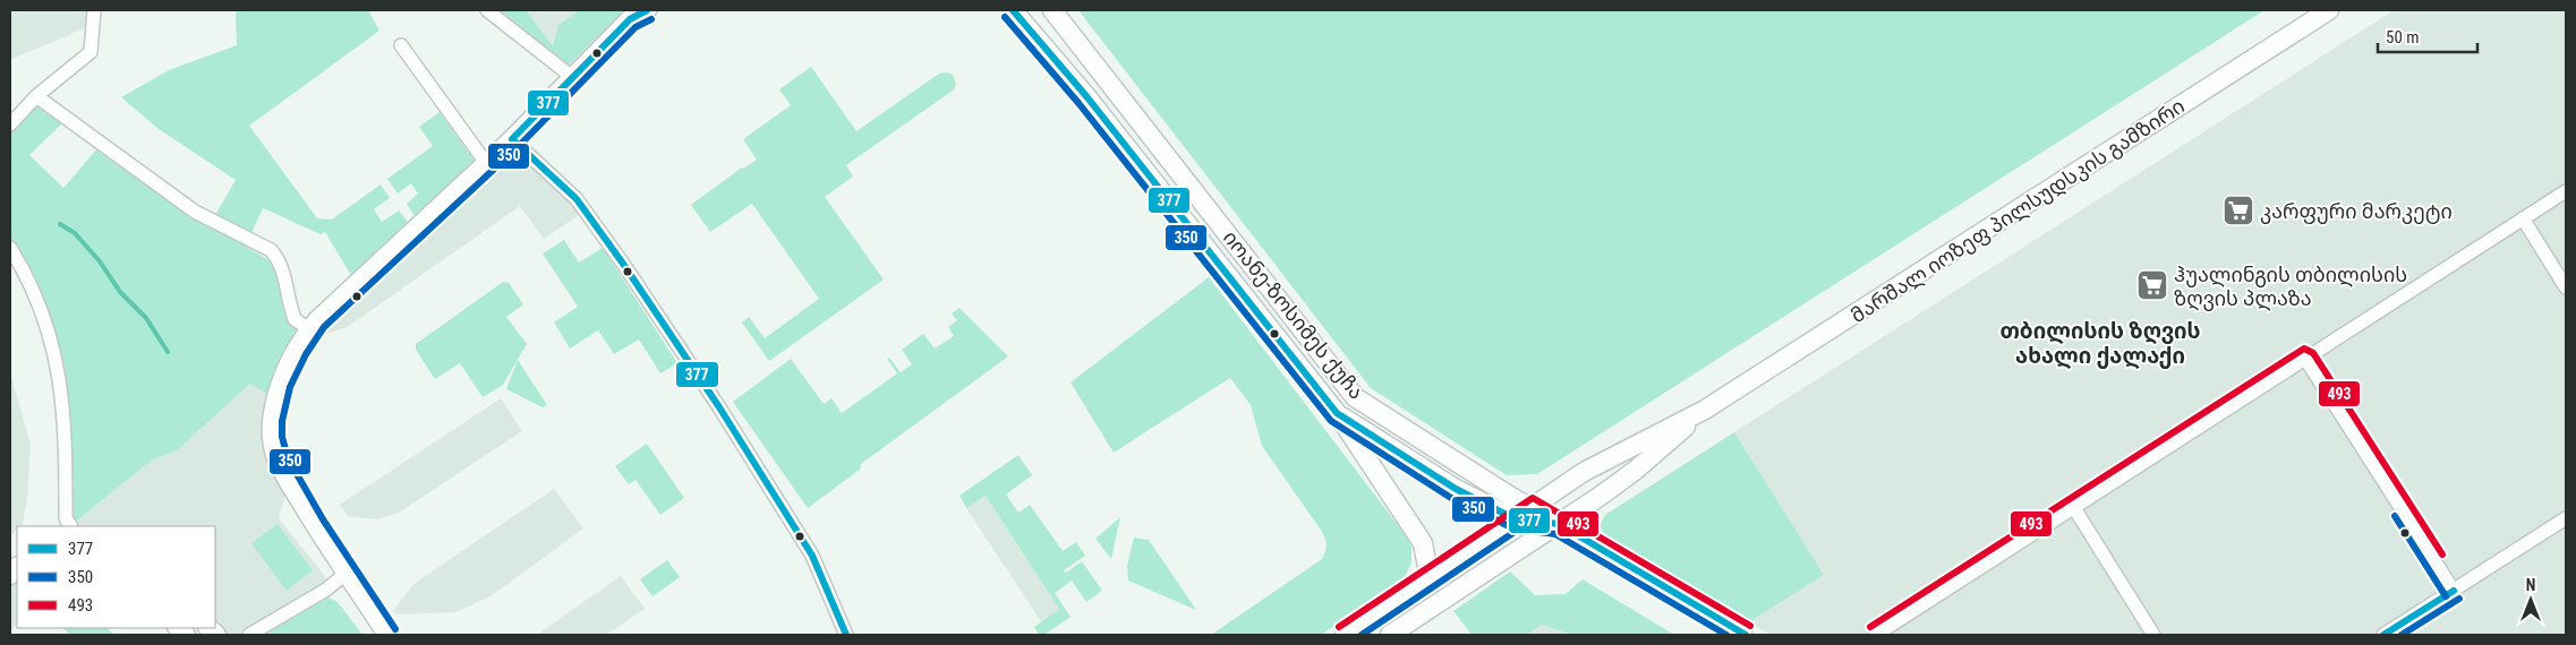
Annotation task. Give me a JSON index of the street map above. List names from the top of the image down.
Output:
{
  "streets": {
    "street": ["მარშალ იოზეფ პილსუდსკის გამზირი", "იოანე-ზოსიმეს ქუჩა"]
  },
  "crossings": [
    ["მარშალ იოზეფ პილსუდსკის გამზირი", "იოანე-ზოსიმეს ქუჩა"]
  ],
  "districts": ["თბილისის ზღვის ახალი ქალაქი"],
  "places": {
    "supermarket": ["კარფური მარკეტი", "ჰუალინგის თბილისის ზღვის პლაზა"]
  },
  "lines": ["transit line 377", "transit line 350", "transit line 493"],
  "legend": ["377", "350", "493"],
  "scale_bar": "50 m",
  "north": "top"
}
